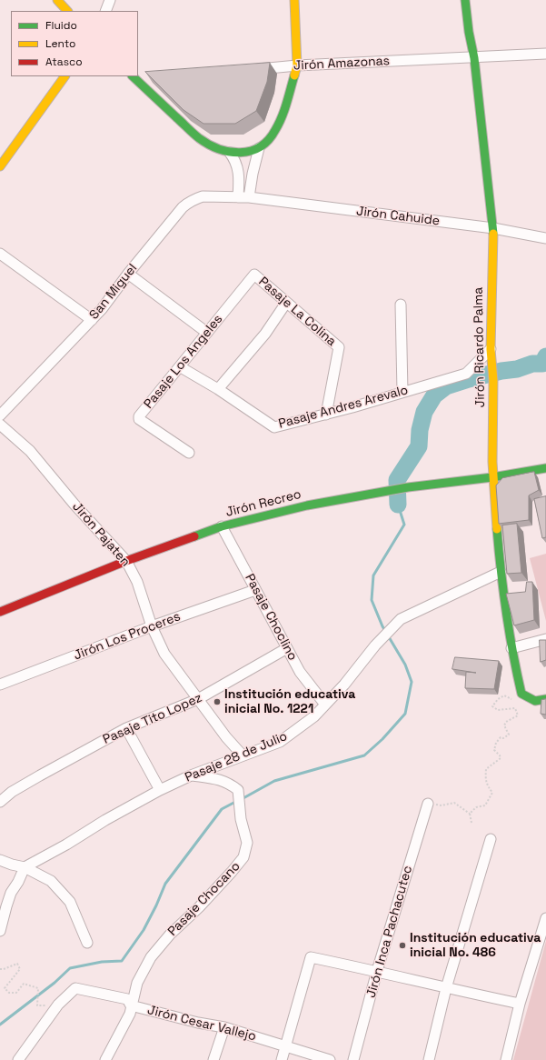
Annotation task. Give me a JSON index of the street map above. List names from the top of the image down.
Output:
{
  "streets": {
    "main road": ["Jirón Ricardo Palma", "Jirón Recreo"],
    "street": [
      "Jirón Amazonas",
      "Jirón Cahuide",
      "San Miguel",
      "Pasaje La Colina",
      "Pasaje Los Angeles",
      "Pasaje Andres Arevalo",
      "Jirón Pajaten",
      "Pasaje Choclino",
      "Jirón Los Proceres",
      "Pasaje Tito Lopez",
      "Pasaje 28 de Julio",
      "Pasaje Chocano",
      "Jirón Inca Pachacutec",
      "Jirón Cesar Vallejo"
    ]
  },
  "crossings": [
    ["Jirón Amazonas", "Jirón Ricardo Palma"],
    ["Jirón Cahuide", "San Miguel"],
    ["Jirón Cahuide", "Jirón Ricardo Palma"],
    ["Pasaje La Colina", "Pasaje Los Angeles"],
    ["Pasaje La Colina", "Pasaje Andres Arevalo"],
    ["Jirón Ricardo Palma", "Pasaje Andres Arevalo"],
    ["Jirón Ricardo Palma", "Jirón Recreo"],
    ["Jirón Ricardo Palma", "Pasaje 28 de Julio"],
    ["Pasaje Los Angeles", "Pasaje Andres Arevalo"],
    ["Jirón Recreo", "Jirón Pajaten"],
    ["Jirón Recreo", "Pasaje Choclino"],
    ["Jirón Pajaten", "Jirón Los Proceres"],
    ["Jirón Pajaten", "Pasaje Tito Lopez"],
    ["Jirón Pajaten", "Pasaje 28 de Julio"],
    ["Pasaje Choclino", "Jirón Los Proceres"],
    ["Pasaje Choclino", "Pasaje Tito Lopez"],
    ["Pasaje Choclino", "Pasaje 28 de Julio"],
    ["Pasaje 28 de Julio", "Pasaje Chocano"],
    ["Pasaje Chocano", "Jirón Cesar Vallejo"]
  ],
  "places": ["Institución educativa inicial No. 1221", "Institución educativa inicial No. 486"],
  "legend": ["Fluido", "Lento", "Atasco"]
}
